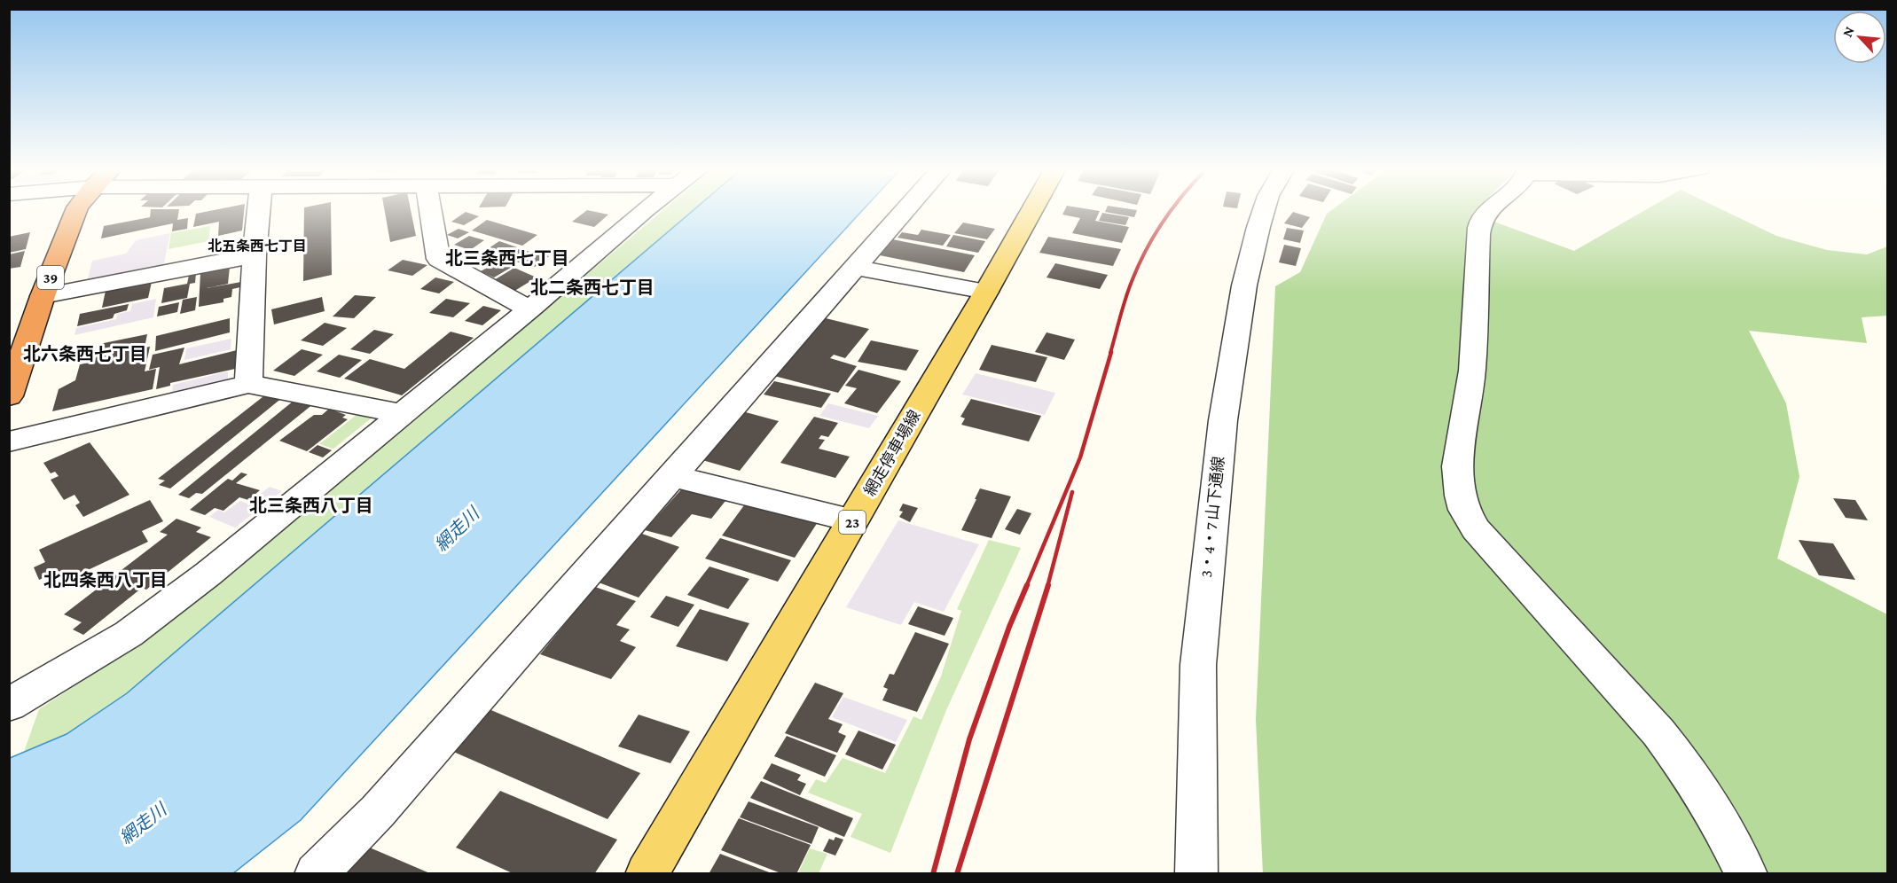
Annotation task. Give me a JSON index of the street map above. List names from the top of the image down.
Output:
{
  "streets": {
    "highway": ["39"],
    "main road": ["網走停車場線", "23"],
    "street": ["3・4・7 山下通線"]
  },
  "districts": [
    "北五条西七丁目",
    "北三条西七丁目",
    "北二条西七丁目",
    "北六条西七丁目",
    "北三条西八丁目",
    "北四条西八丁目"
  ],
  "water": ["網走川"],
  "north": "top left"
}
